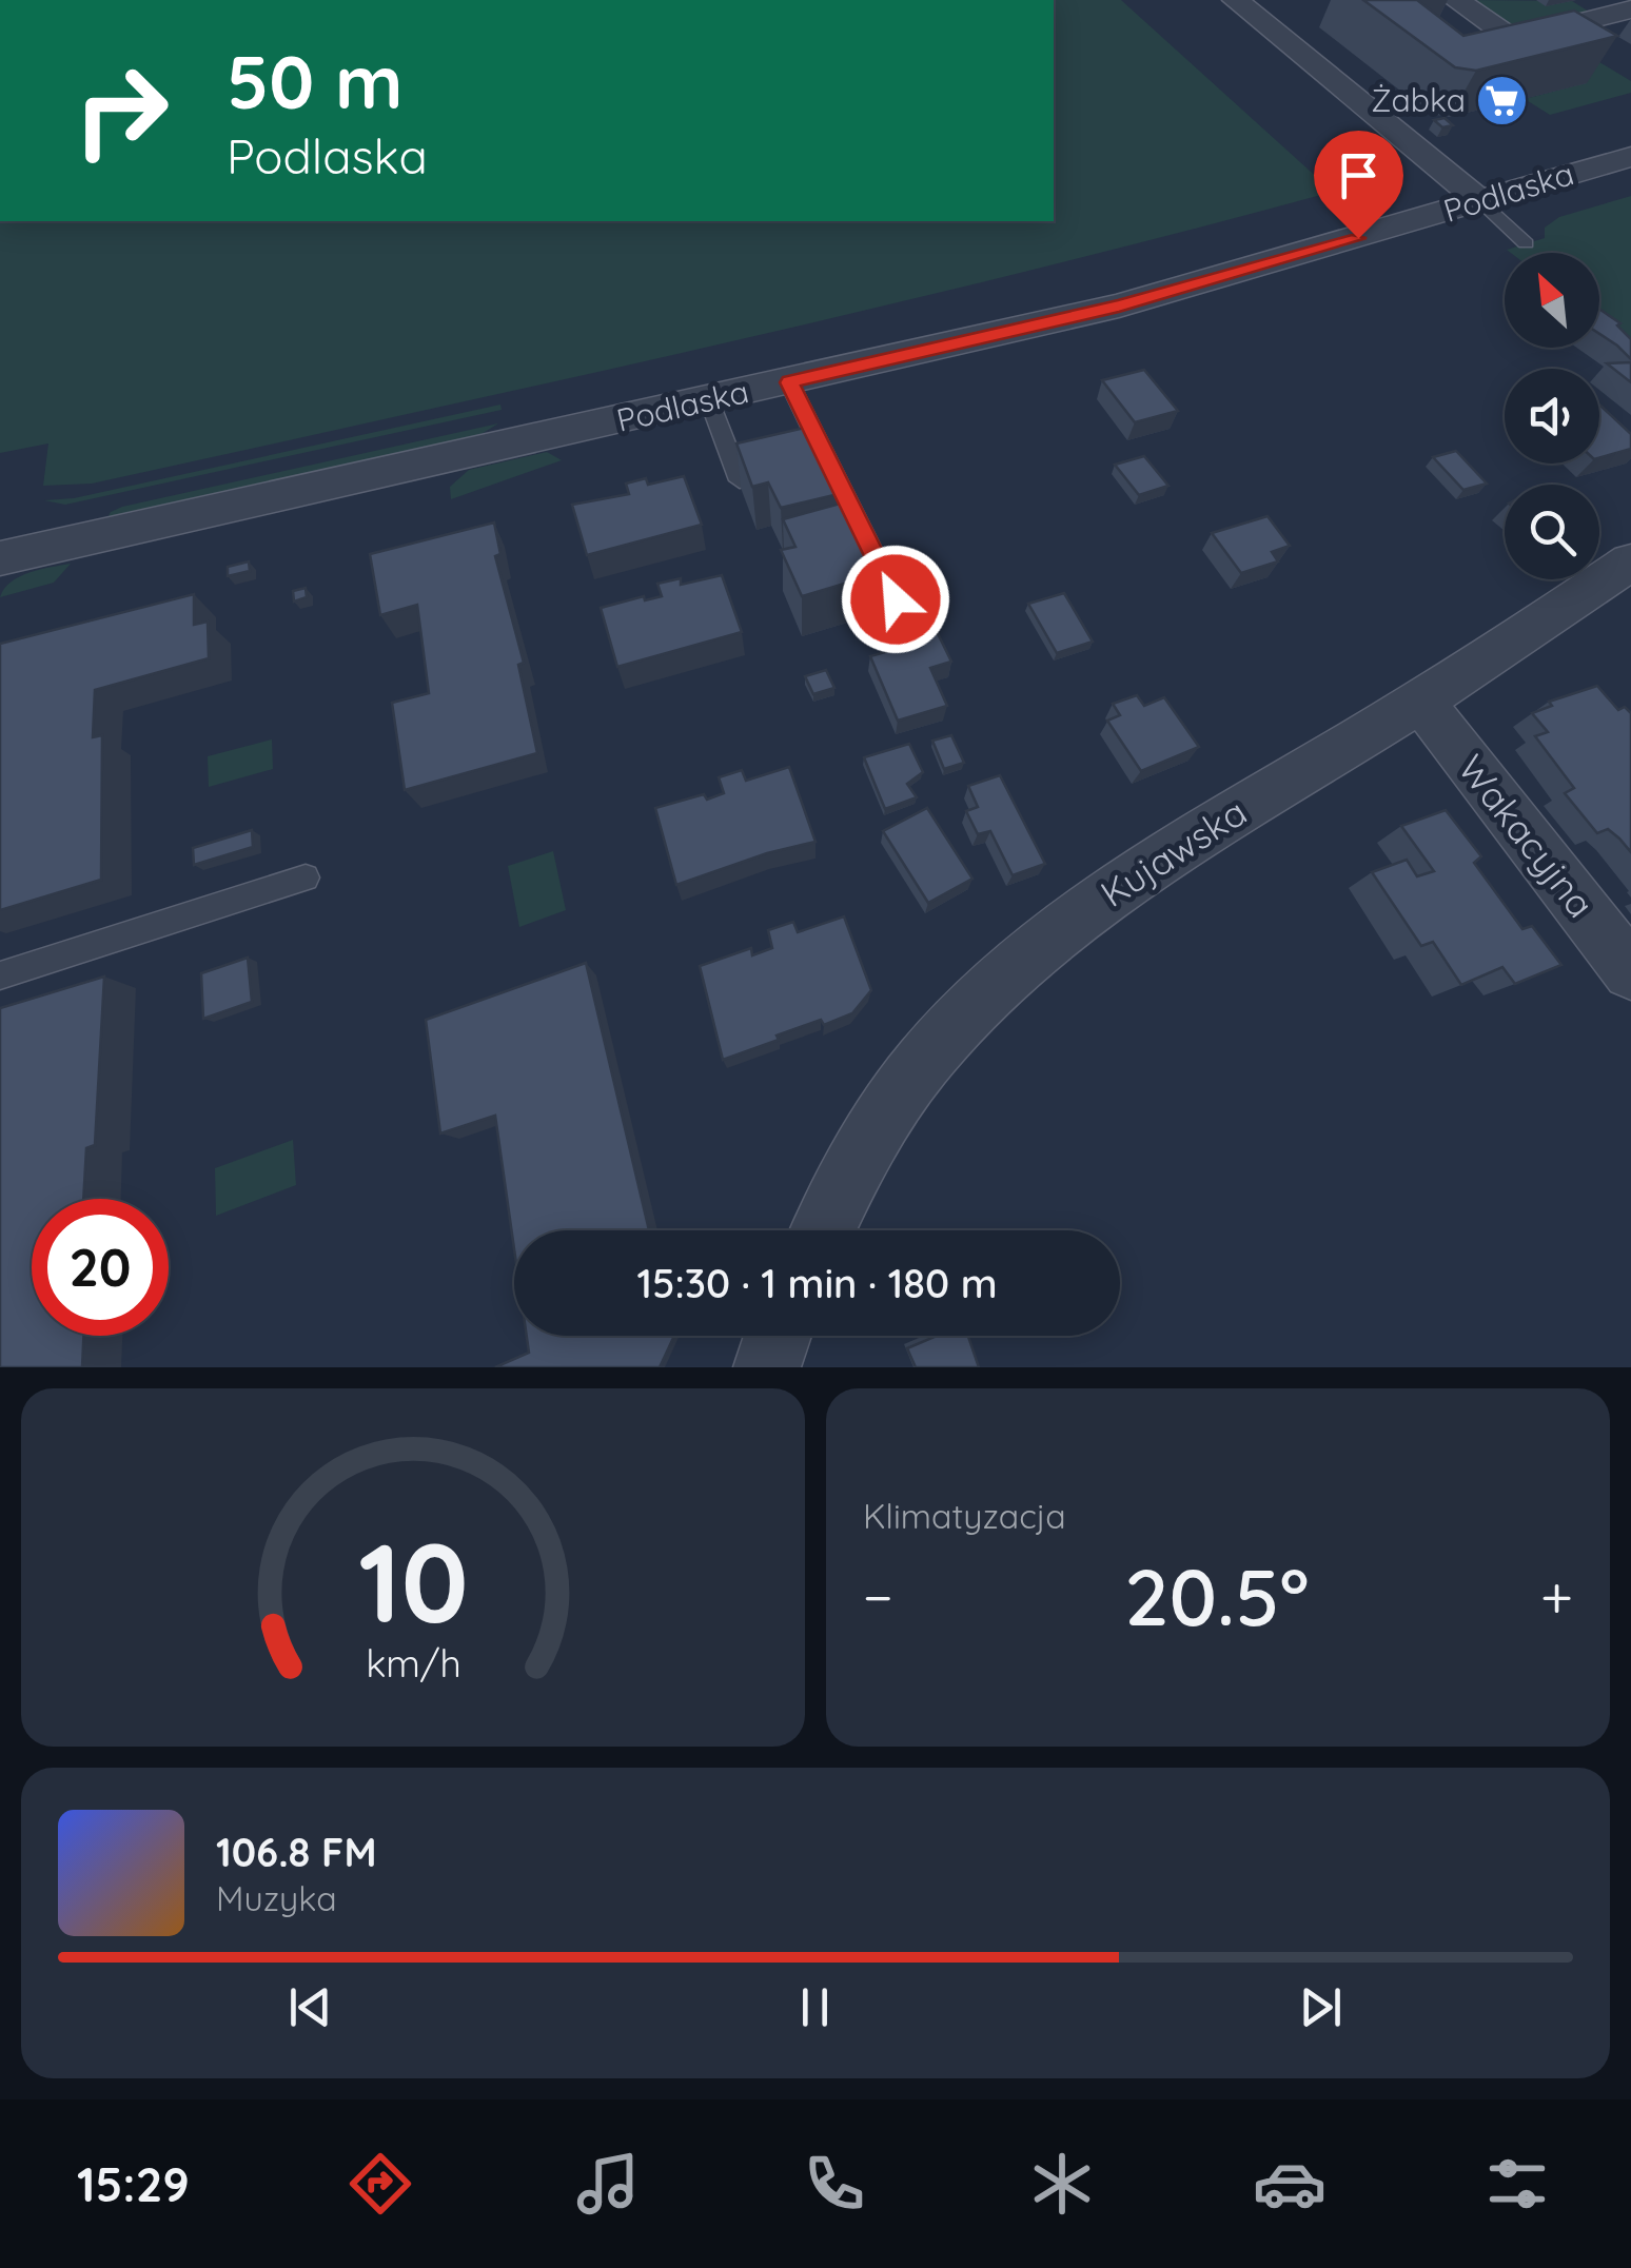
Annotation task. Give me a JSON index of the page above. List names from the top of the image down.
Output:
{
  "streets": {
    "street": ["Podlaska", "Wakacyjna", "Kujawska"]
  },
  "crossings": [
    ["Wakacyjna", "Kujawska"]
  ],
  "places": {
    "supermarket": ["Żabka"]
  },
  "north": "top left",
  "page": {
    "turn": ["50 m", "Podlaska"],
    "limit": "20",
    "trip": "15:30 · 1 min · 180 m",
    "tile": "Klimatyzacja",
    "heat": ["−", "20.5°", "+"],
    "song": ["106.8 FM", "Muzyka"],
    "tabs": "15:29",
    "gauge": ["10", "km/h"]
  }
}
